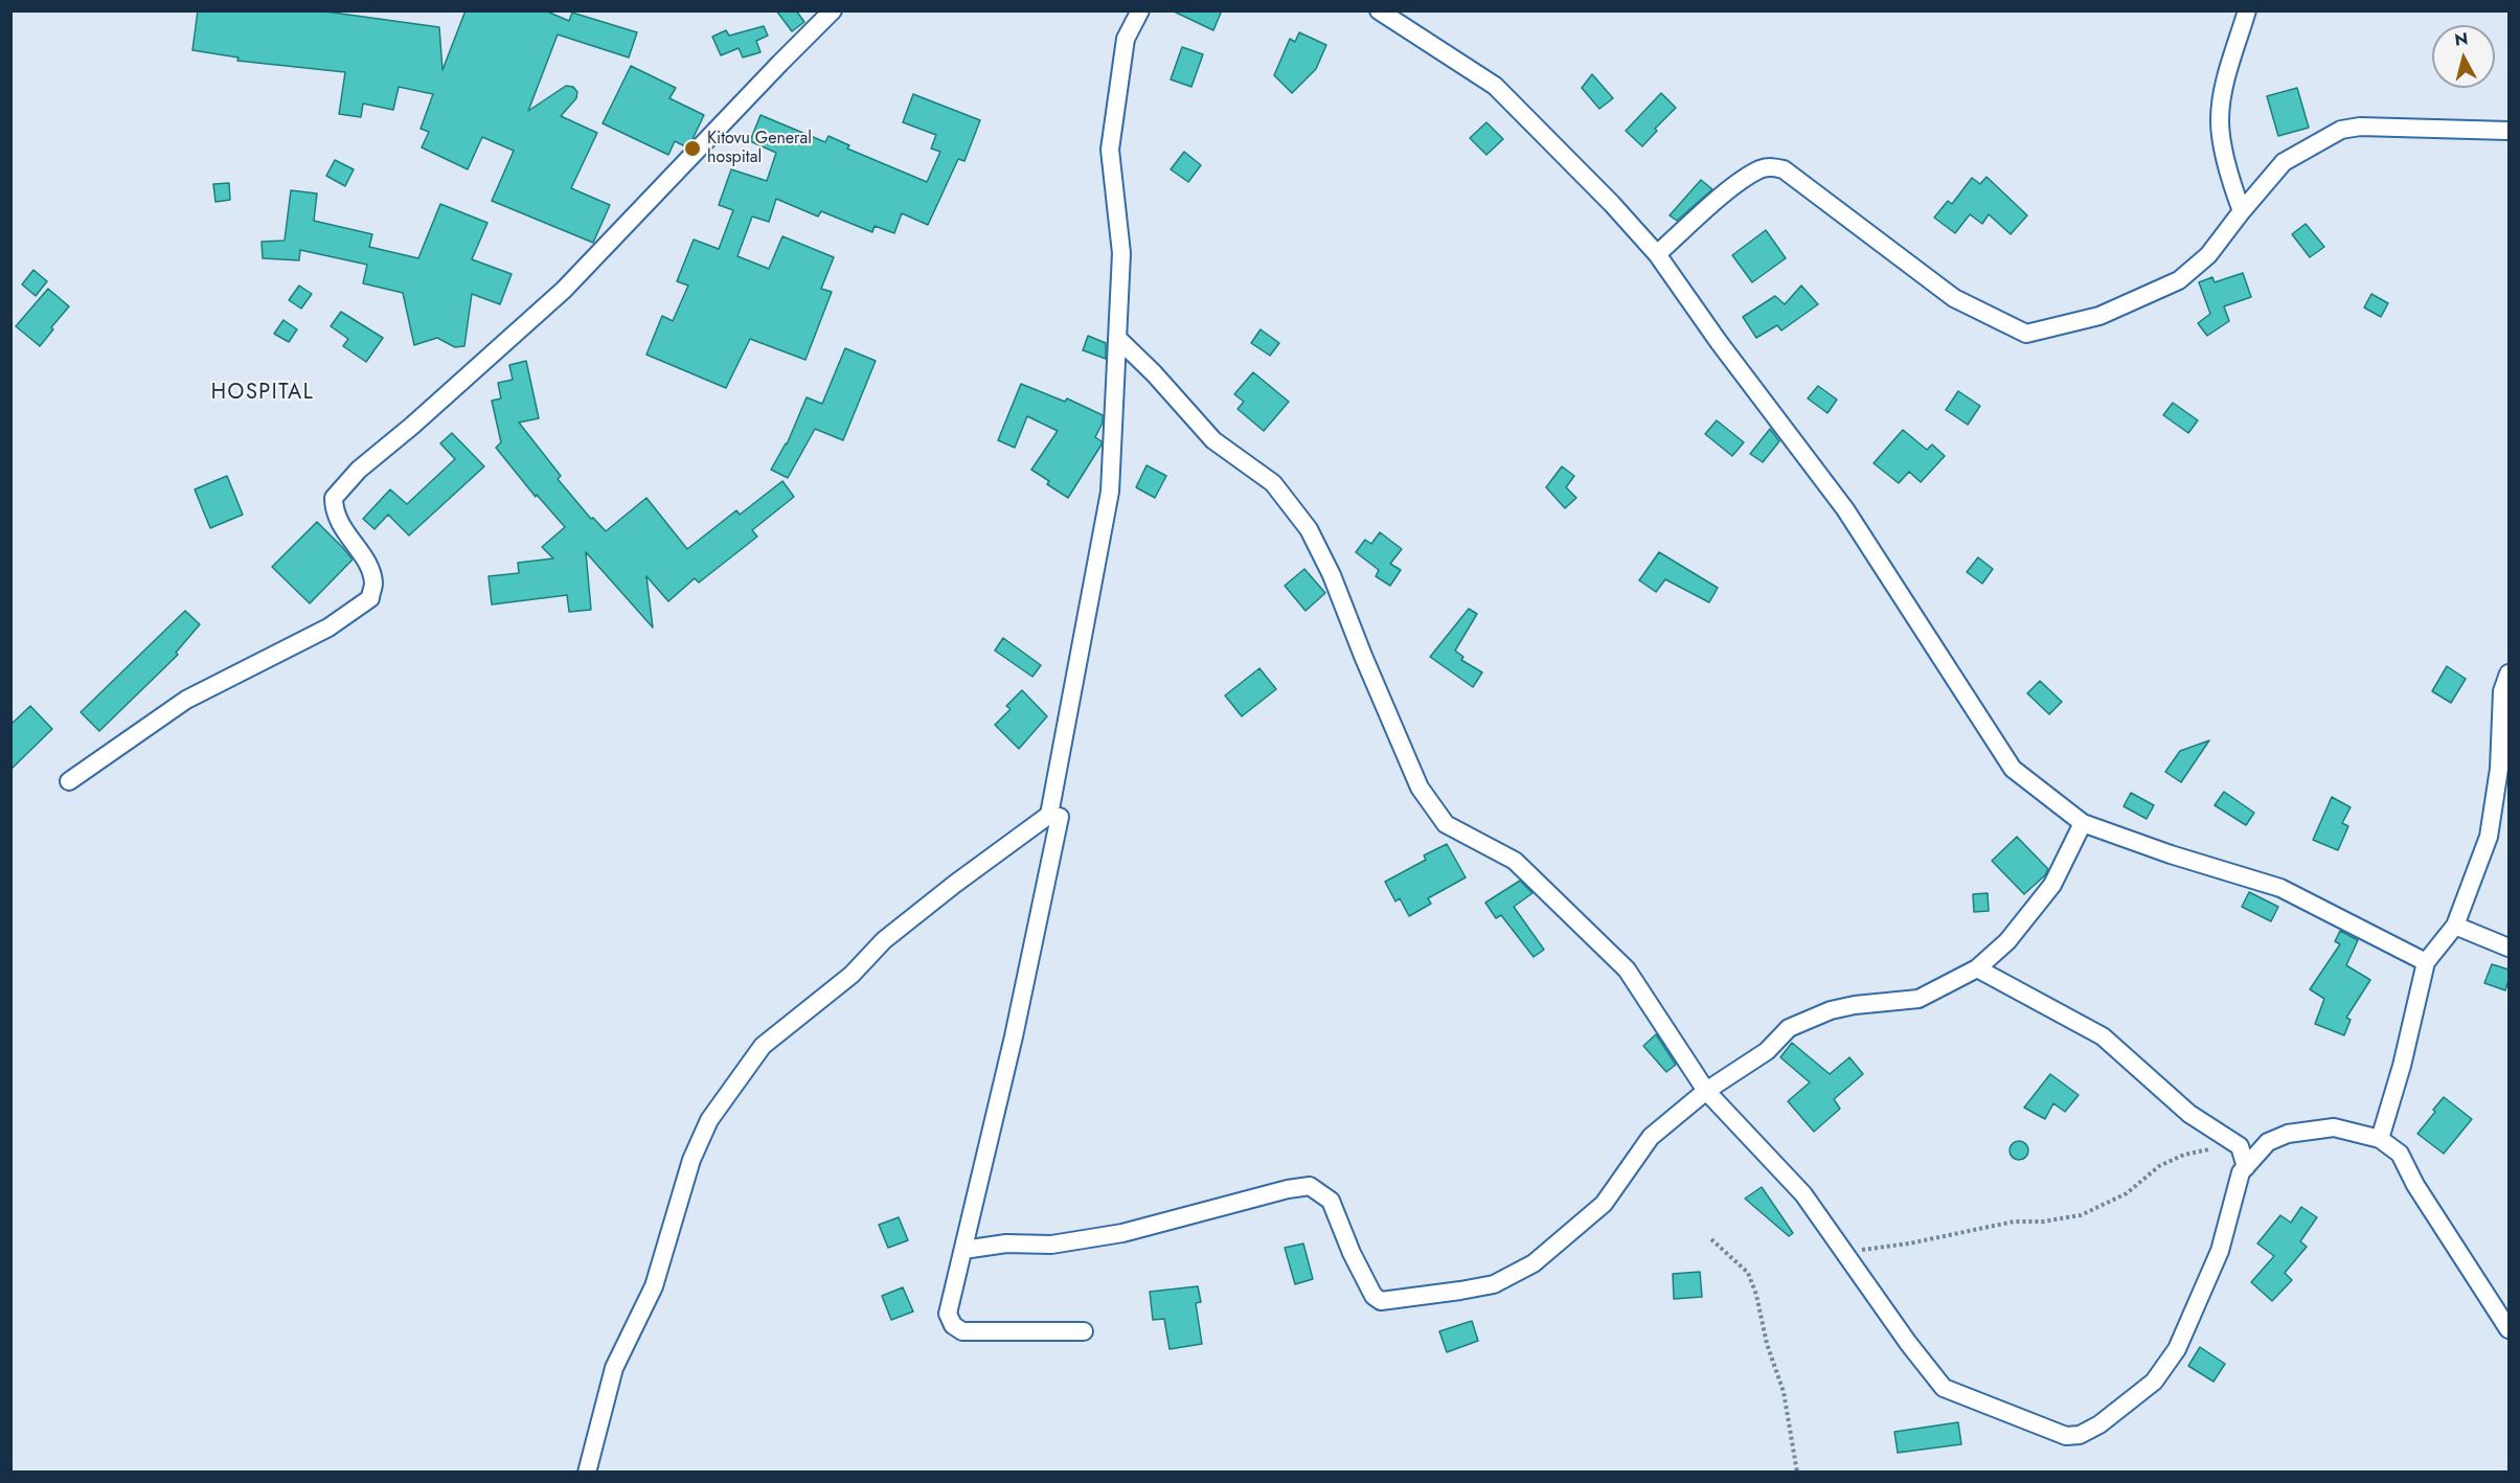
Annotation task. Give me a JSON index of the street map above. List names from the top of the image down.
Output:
{
  "districts": ["HOSPITAL"],
  "places": ["Kitovu General hospital"],
  "north": "top"
}
